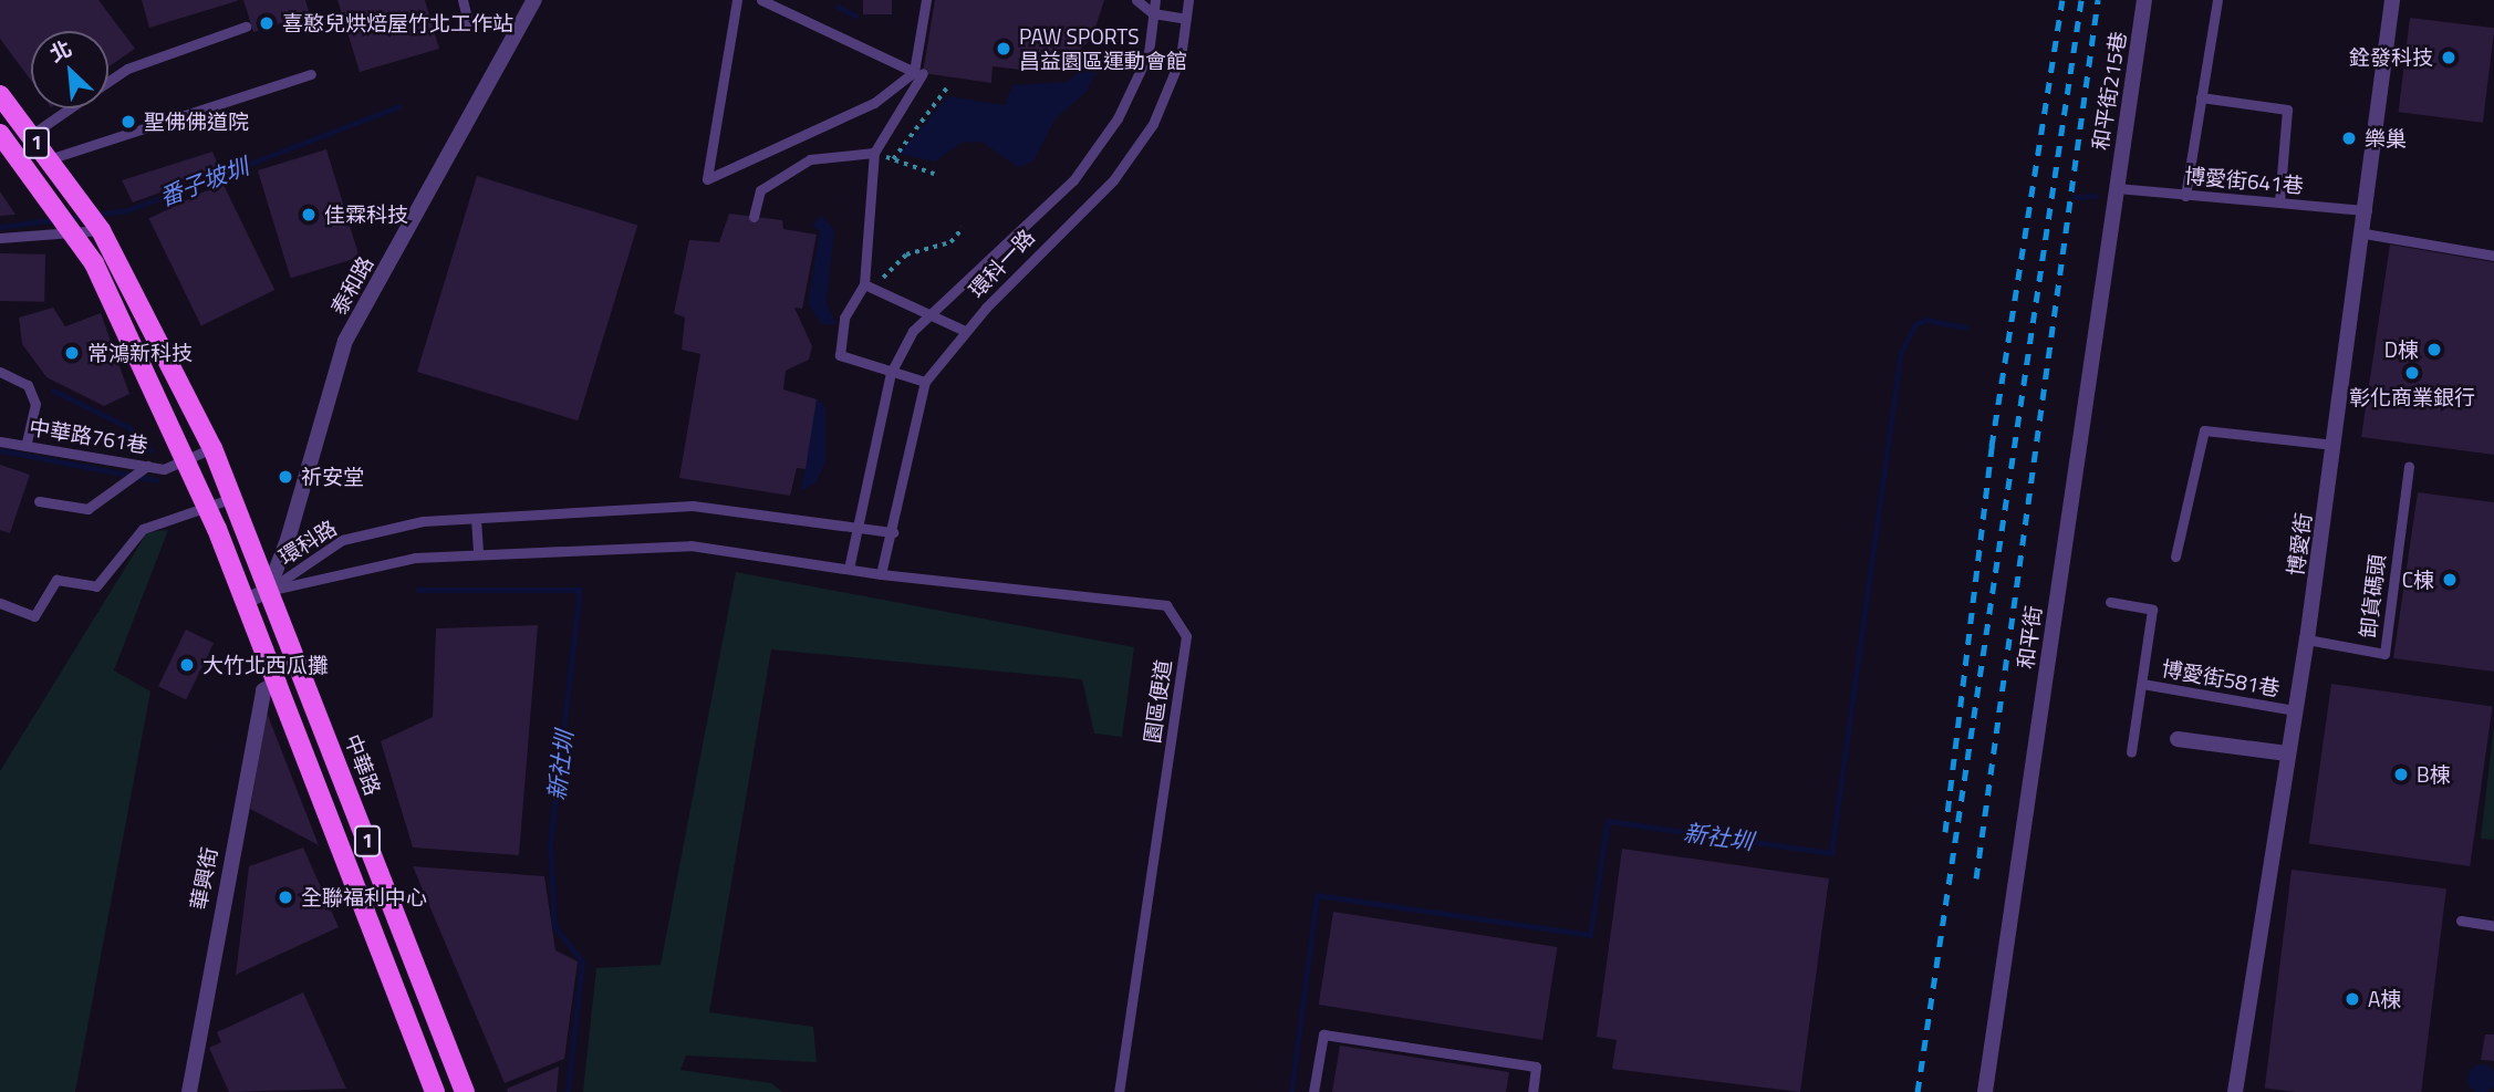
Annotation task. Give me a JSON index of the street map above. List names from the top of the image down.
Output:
{
  "streets": {
    "main road": ["1", "中華路"],
    "street": [
      "和平街215巷",
      "泰和路",
      "博愛街",
      "和平街",
      "華興街"
    ],
    "lane": [
      "博愛街641巷",
      "環科一路",
      "中華路761巷",
      "環科路",
      "卸貨碼頭",
      "博愛街581巷",
      "園區便道"
    ]
  },
  "crossings": [
    ["和平街215巷", "博愛街641巷"],
    ["和平街215巷", "和平街"],
    ["1", "中華路761巷"],
    ["1", "中華路"],
    ["1", "華興街"],
    ["博愛街641巷", "博愛街"],
    ["博愛街641巷", "和平街"],
    ["環科一路", "環科路"],
    ["環科一路", "園區便道"],
    ["泰和路", "環科路"],
    ["泰和路", "中華路"],
    ["環科路", "園區便道"],
    ["環科路", "中華路"],
    ["博愛街", "卸貨碼頭"],
    ["博愛街", "博愛街581巷"]
  ],
  "water": ["番子坡圳", "新社圳"],
  "places": [
    "喜憨兒烘焙屋竹北工作站",
    "PAW SPORTS 昌益園區運動會館",
    "銓發科技",
    "聖佛佛道院",
    "樂巢",
    "佳霖科技",
    "D棟",
    "常鴻新科技",
    "彰化商業銀行",
    "祈安堂",
    "C棟",
    "大竹北西瓜攤",
    "B棟",
    "全聯福利中心",
    "A棟"
  ],
  "north": "top left"
}
